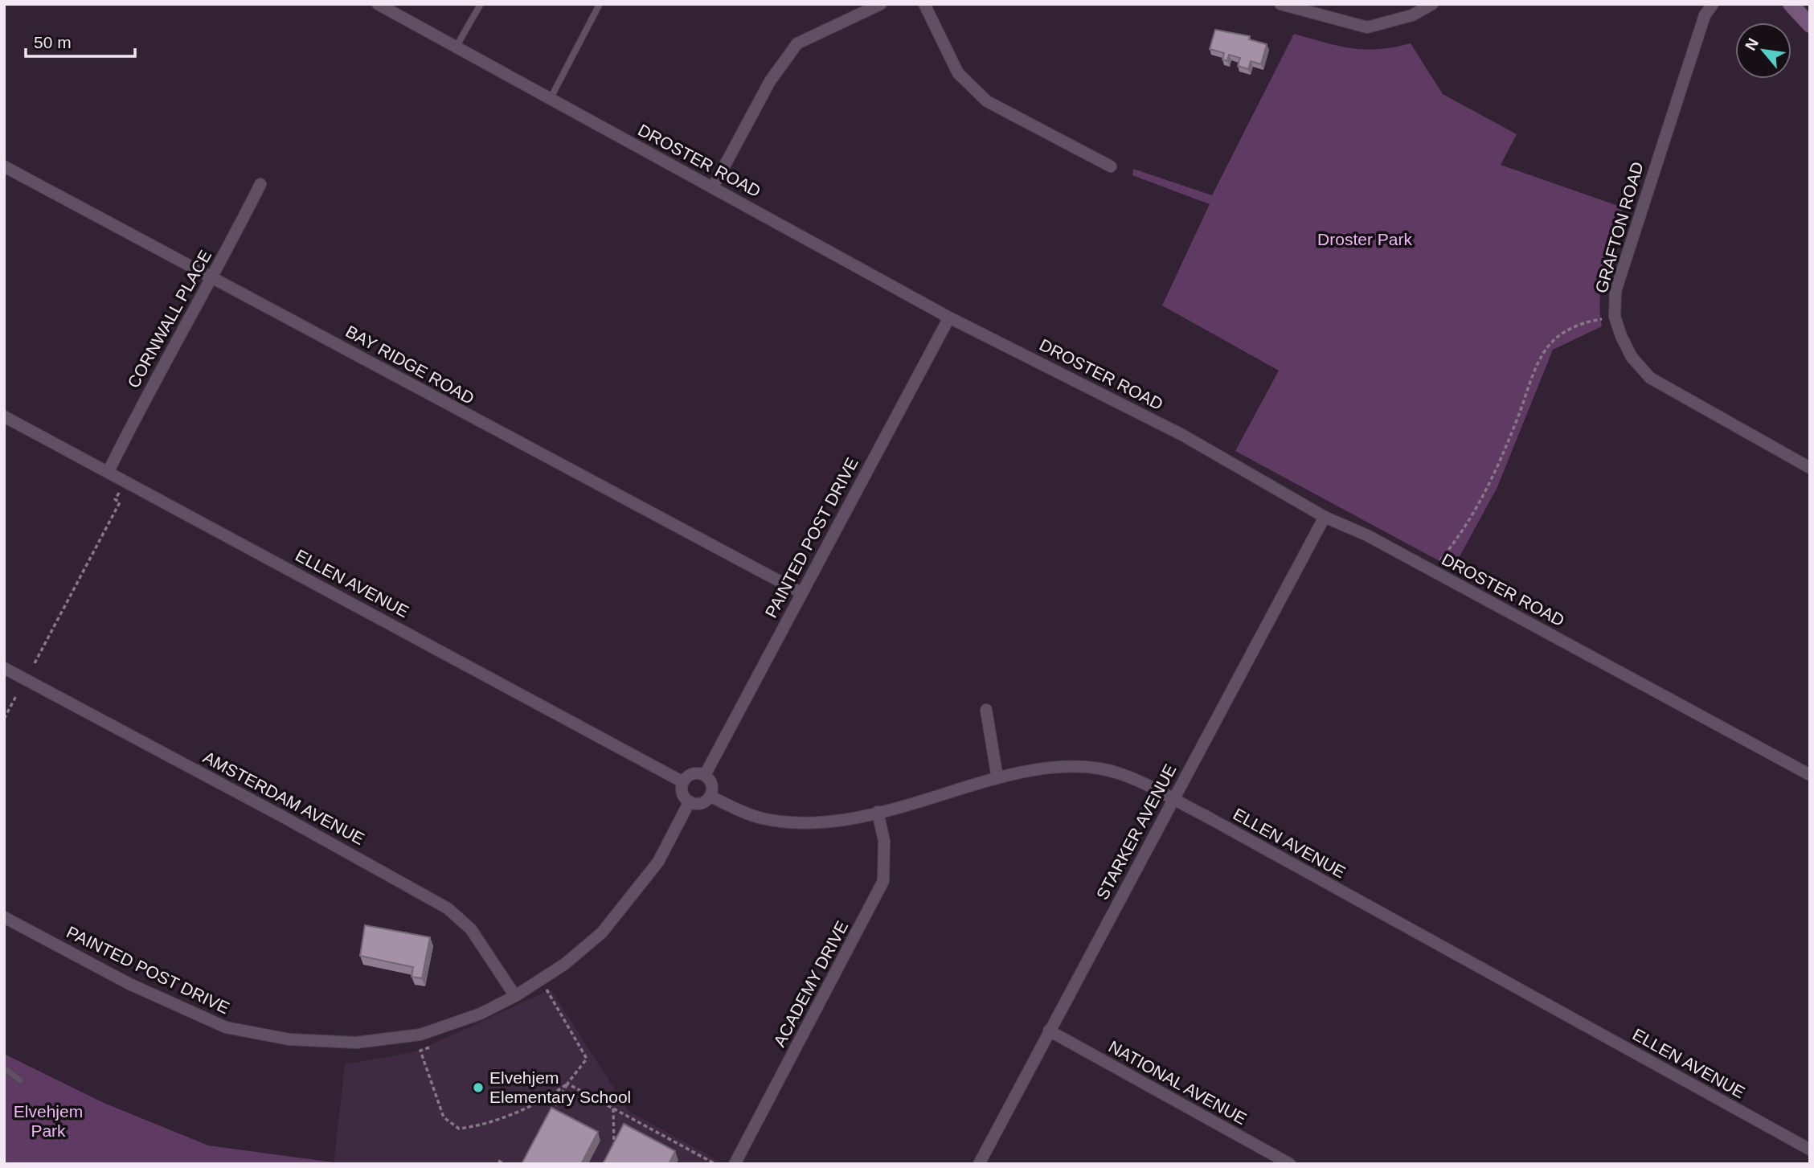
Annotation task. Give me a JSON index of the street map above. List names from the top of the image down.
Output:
{
  "streets": {
    "street": [
      "DROSTER ROAD",
      "GRAFTON ROAD",
      "CORNWALL PLACE",
      "BAY RIDGE ROAD",
      "PAINTED POST DRIVE",
      "ELLEN AVENUE",
      "AMSTERDAM AVENUE",
      "STARKER AVENUE",
      "ACADEMY DRIVE",
      "NATIONAL AVENUE"
    ]
  },
  "crossings": [
    ["DROSTER ROAD", "PAINTED POST DRIVE"],
    ["DROSTER ROAD", "STARKER AVENUE"],
    ["CORNWALL PLACE", "BAY RIDGE ROAD"],
    ["CORNWALL PLACE", "ELLEN AVENUE"],
    ["BAY RIDGE ROAD", "PAINTED POST DRIVE"],
    ["PAINTED POST DRIVE", "ELLEN AVENUE"],
    ["PAINTED POST DRIVE", "AMSTERDAM AVENUE"],
    ["ELLEN AVENUE", "STARKER AVENUE"],
    ["ELLEN AVENUE", "ACADEMY DRIVE"],
    ["STARKER AVENUE", "NATIONAL AVENUE"]
  ],
  "parks": ["Droster Park", "Elvehjem Park"],
  "places": ["Elvehjem Elementary School"],
  "scale_bar": "50 m",
  "north": "top left"
}
